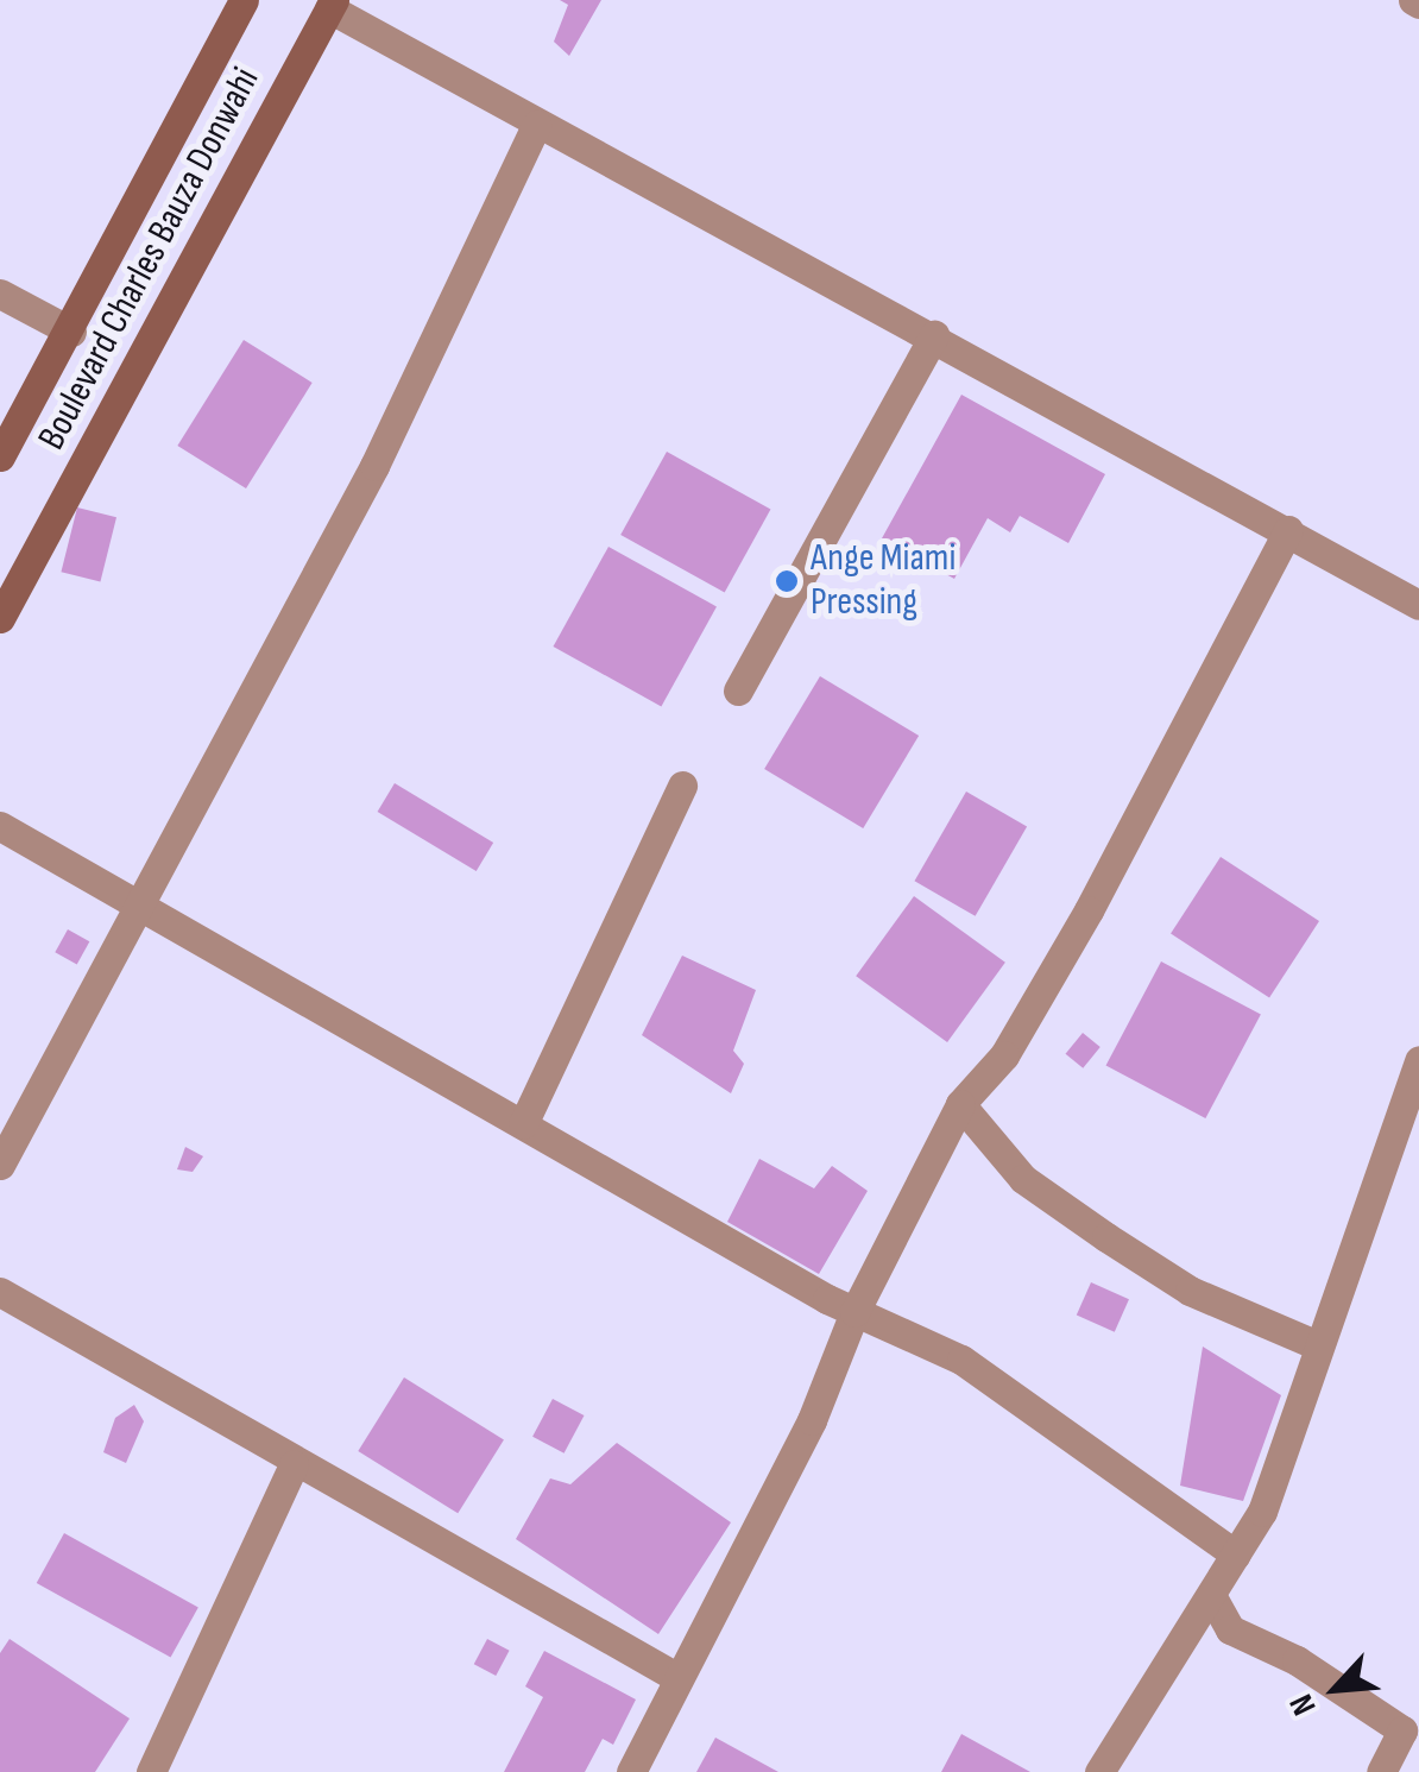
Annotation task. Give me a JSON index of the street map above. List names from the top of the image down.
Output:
{
  "streets": {
    "main road": ["Boulevard Charles Bauza Donwahi"]
  },
  "places": ["Ange Miami Pressing"],
  "north": "bottom left"
}
